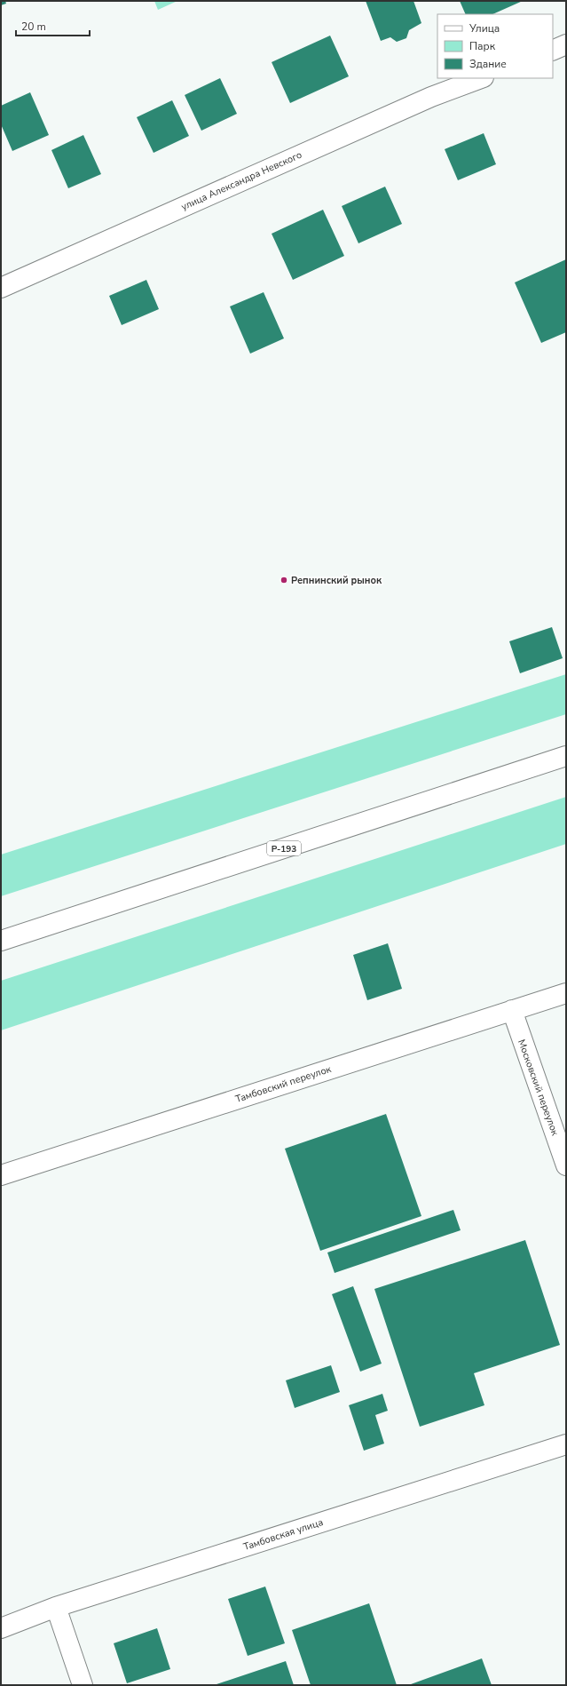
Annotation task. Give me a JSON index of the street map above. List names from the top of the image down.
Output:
{
  "streets": {
    "main road": [
      "улица Александра Невского",
      "Р-193",
      "Тамбовский переулок",
      "Московский переулок",
      "Тамбовская улица"
    ]
  },
  "crossings": [
    ["Тамбовский переулок", "Московский переулок"]
  ],
  "places": ["Репнинский рынок"],
  "legend": ["Улица", "Парк", "Здание"],
  "scale_bar": "20 m"
}
